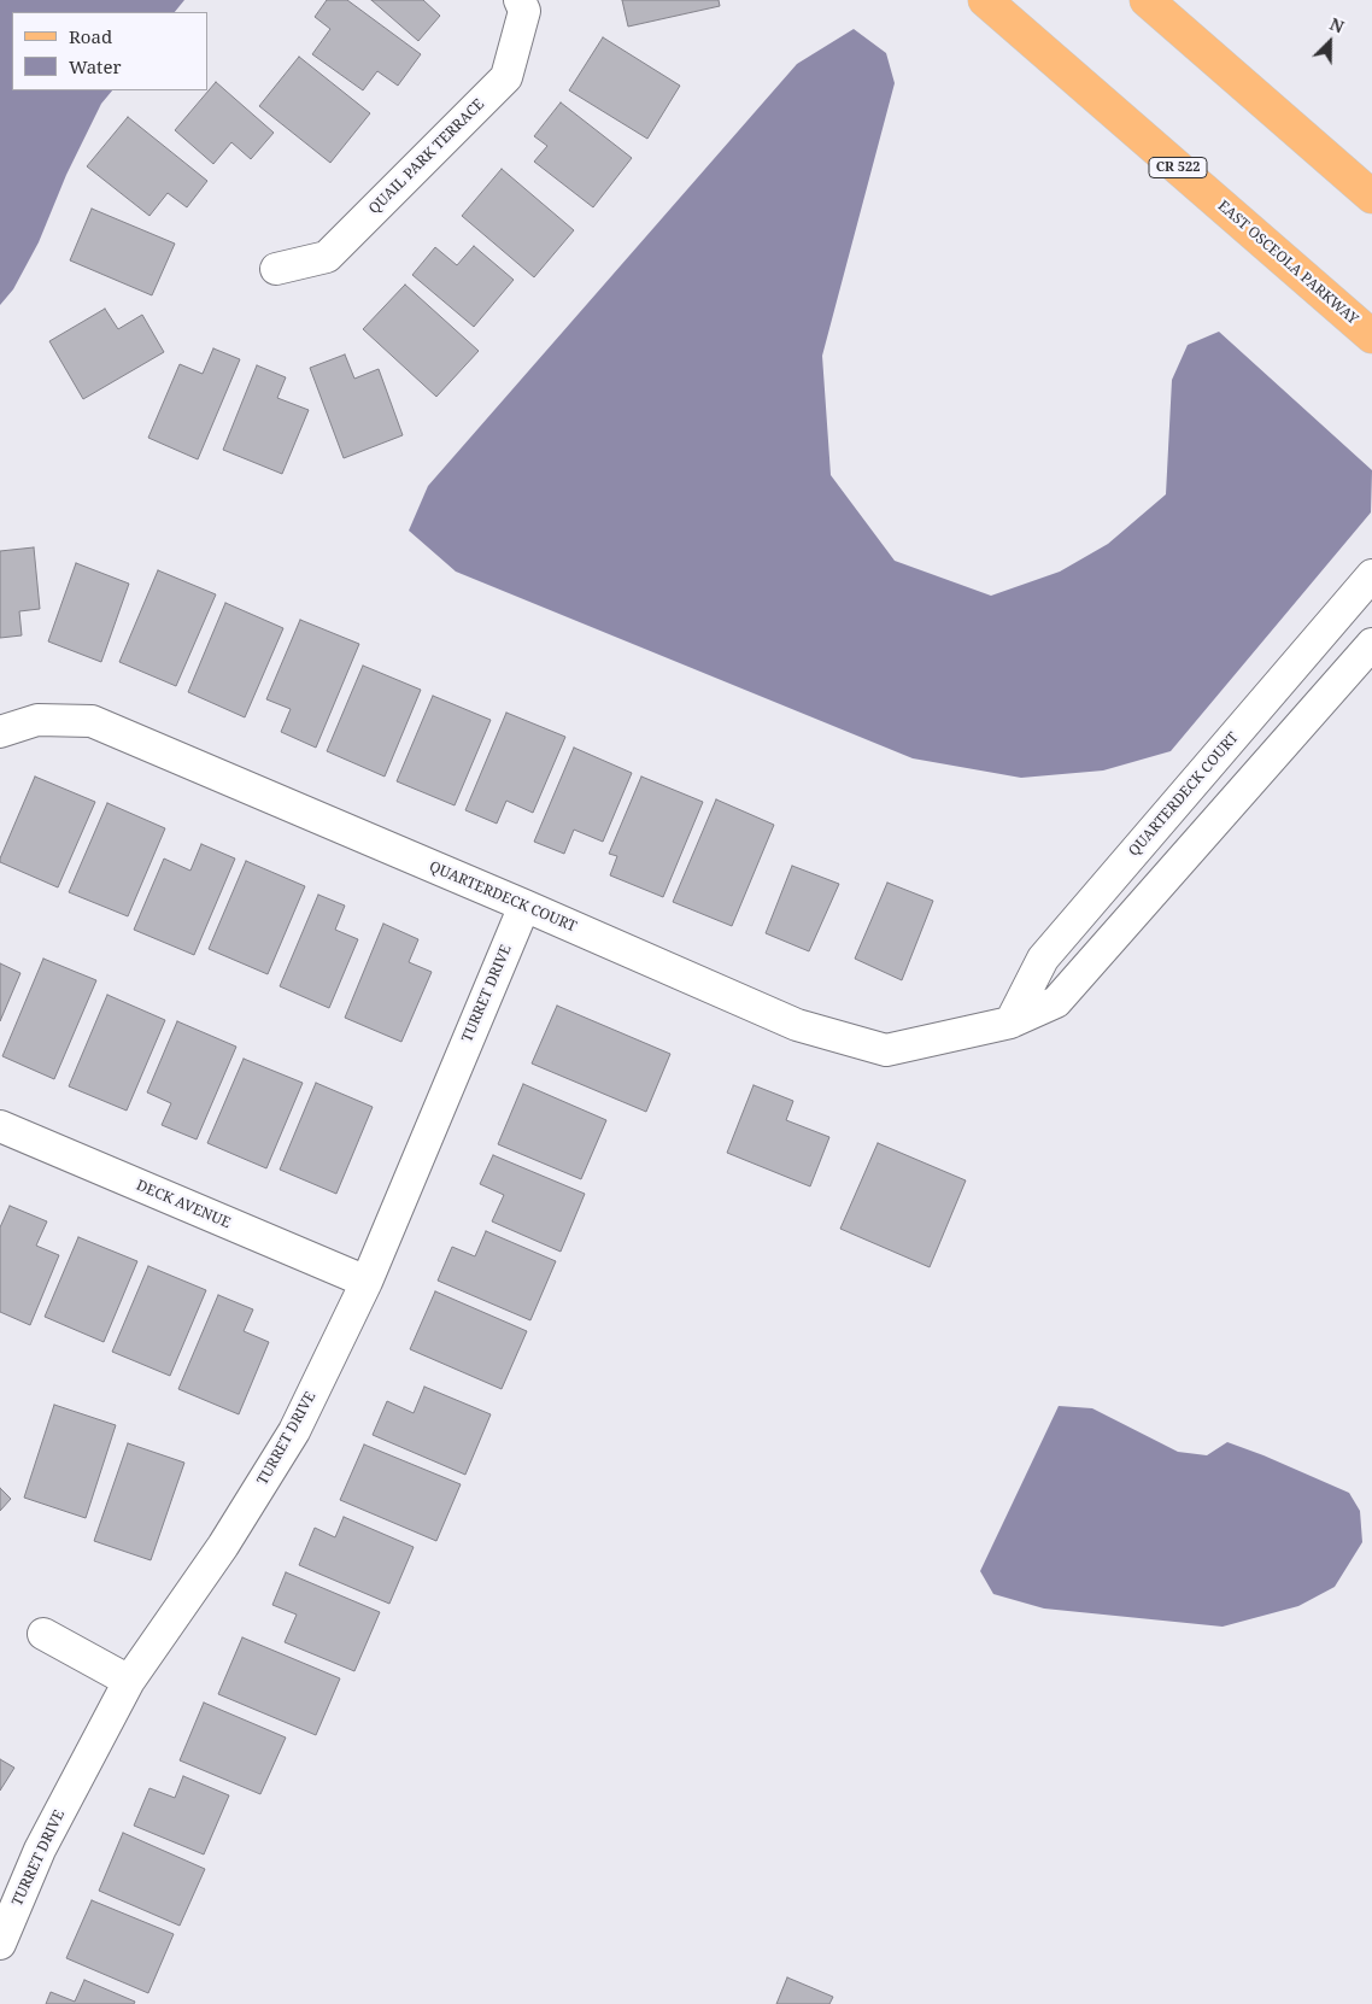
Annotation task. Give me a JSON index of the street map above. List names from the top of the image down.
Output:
{
  "streets": {
    "main road": ["CR 522", "EAST OSCEOLA PARKWAY"],
    "street": [
      "QUAIL PARK TERRACE",
      "QUARTERDECK COURT",
      "TURRET DRIVE",
      "DECK AVENUE"
    ]
  },
  "crossings": [
    ["QUARTERDECK COURT", "TURRET DRIVE"],
    ["TURRET DRIVE", "DECK AVENUE"]
  ],
  "legend": ["Road", "Water"],
  "north": "top right"
}
